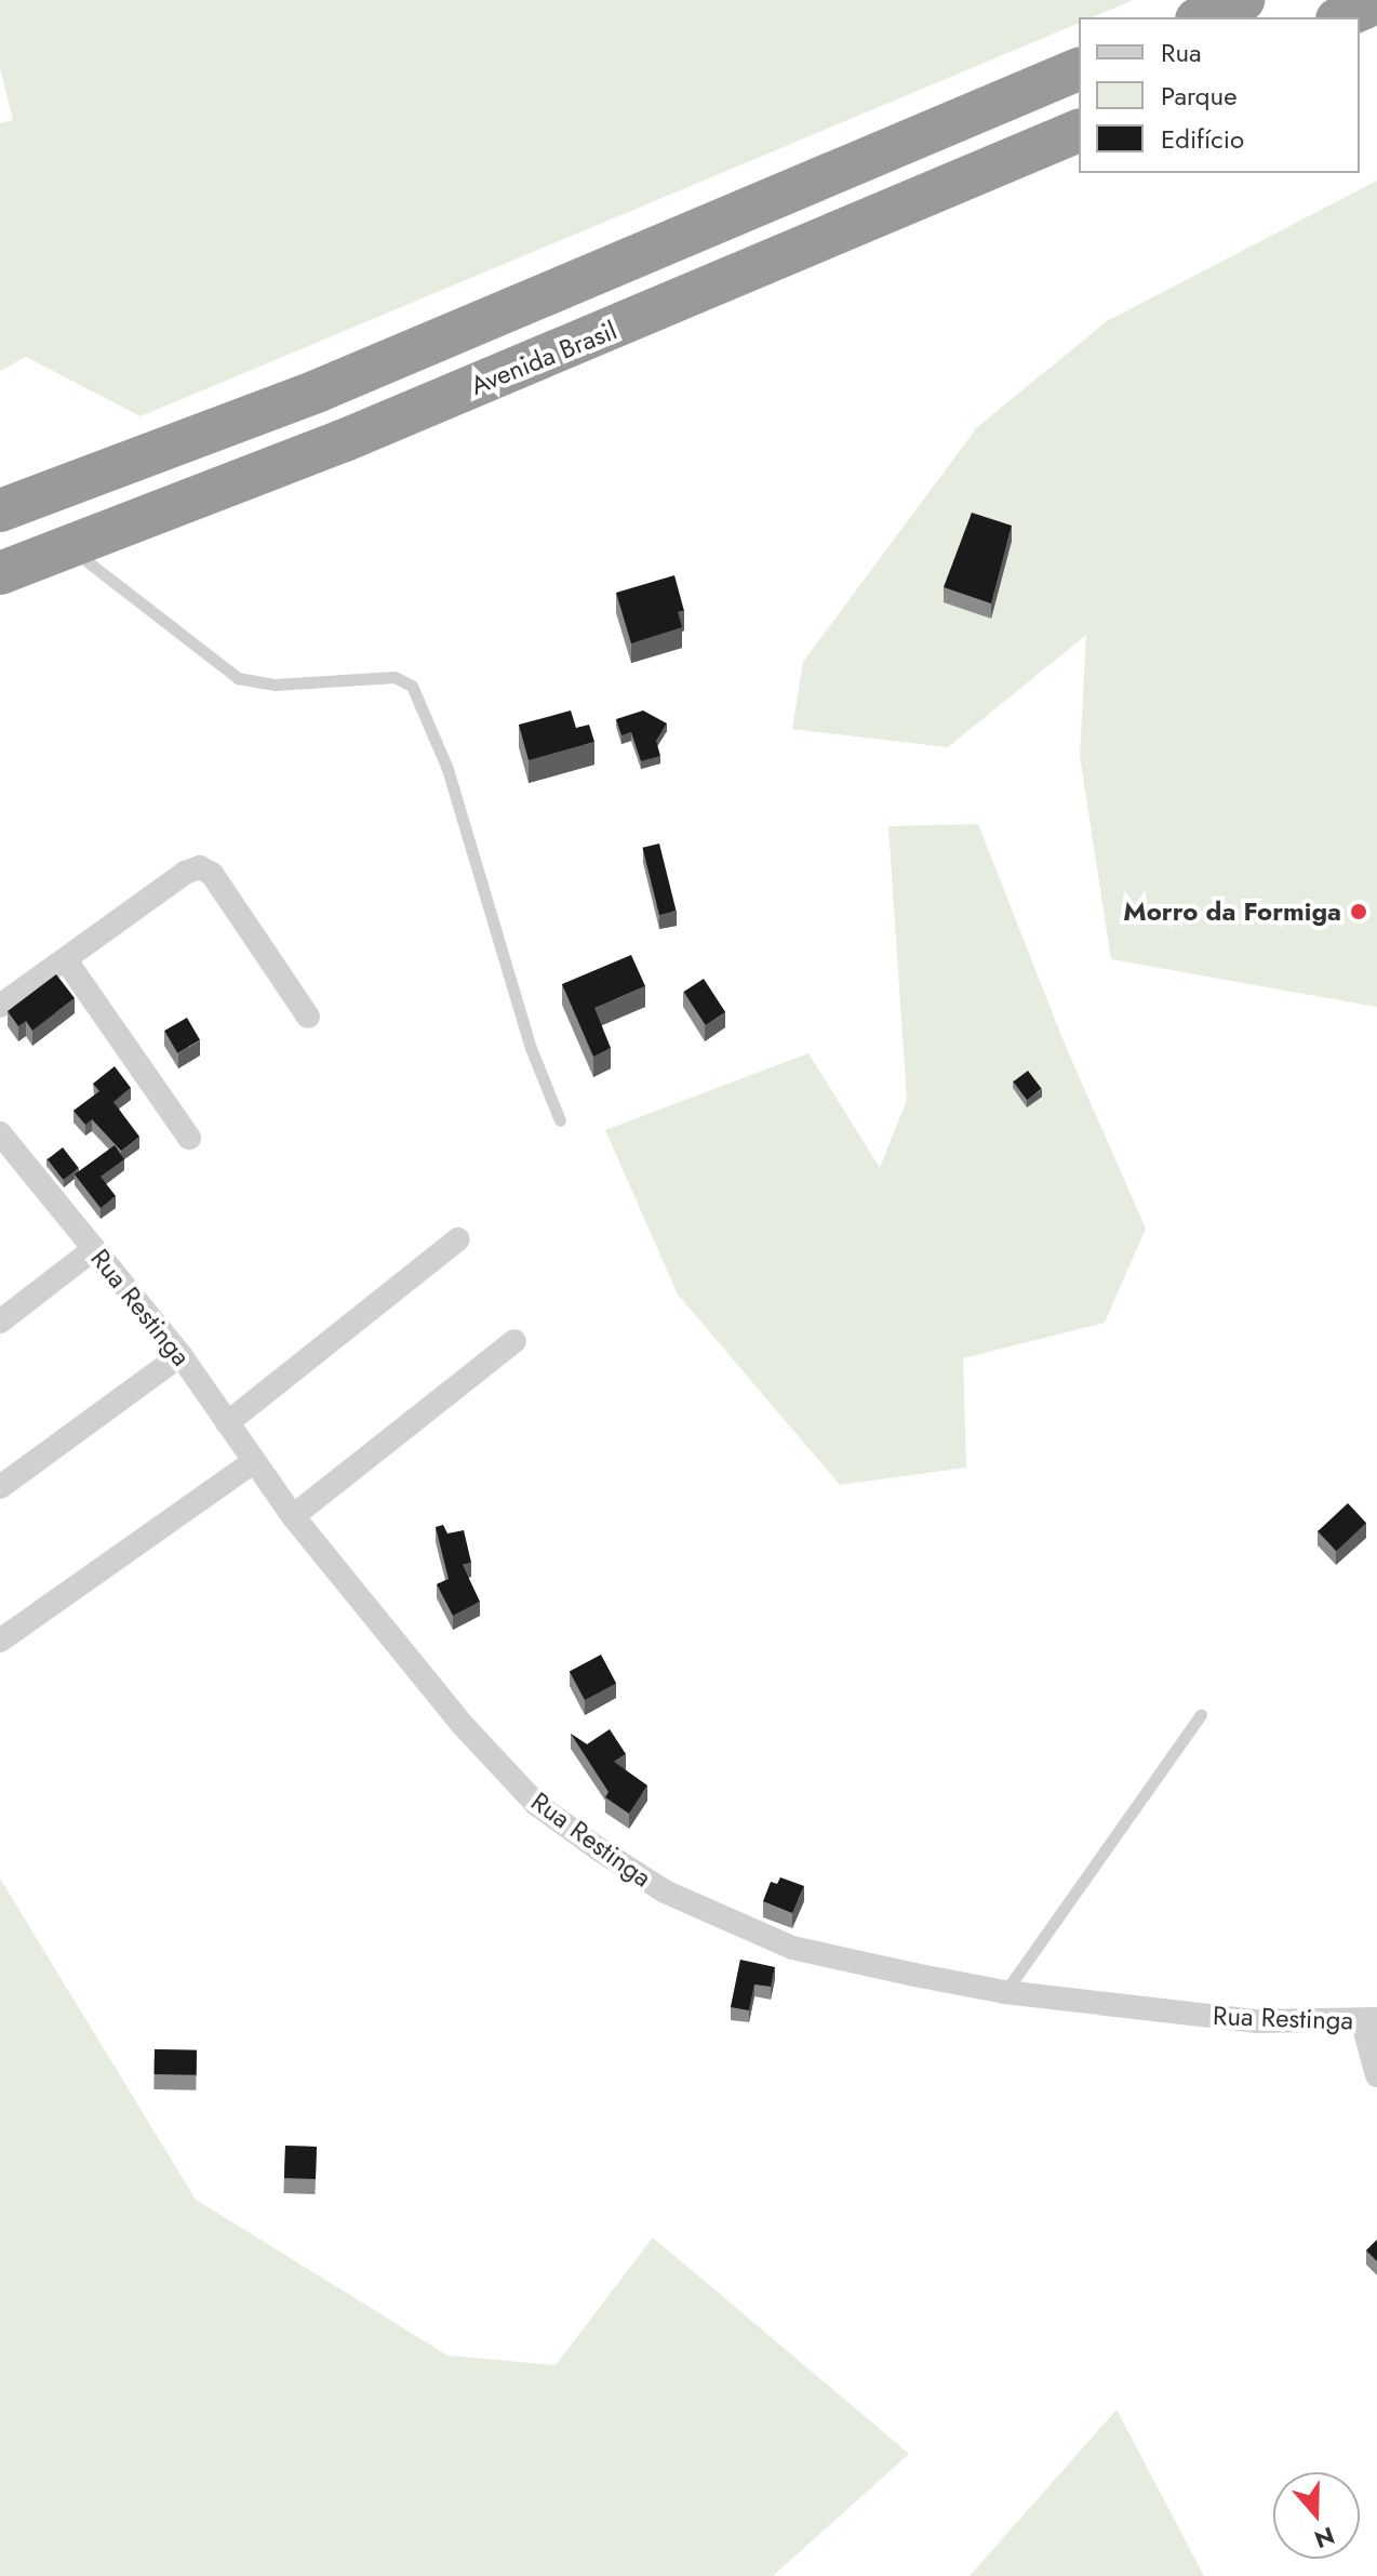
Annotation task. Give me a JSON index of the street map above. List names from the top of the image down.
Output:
{
  "streets": {
    "highway": ["Avenida Brasil"],
    "street": ["Rua Restinga"]
  },
  "places": ["Morro da Formiga"],
  "legend": ["Rua", "Parque", "Edifício"],
  "north": "bottom"
}
